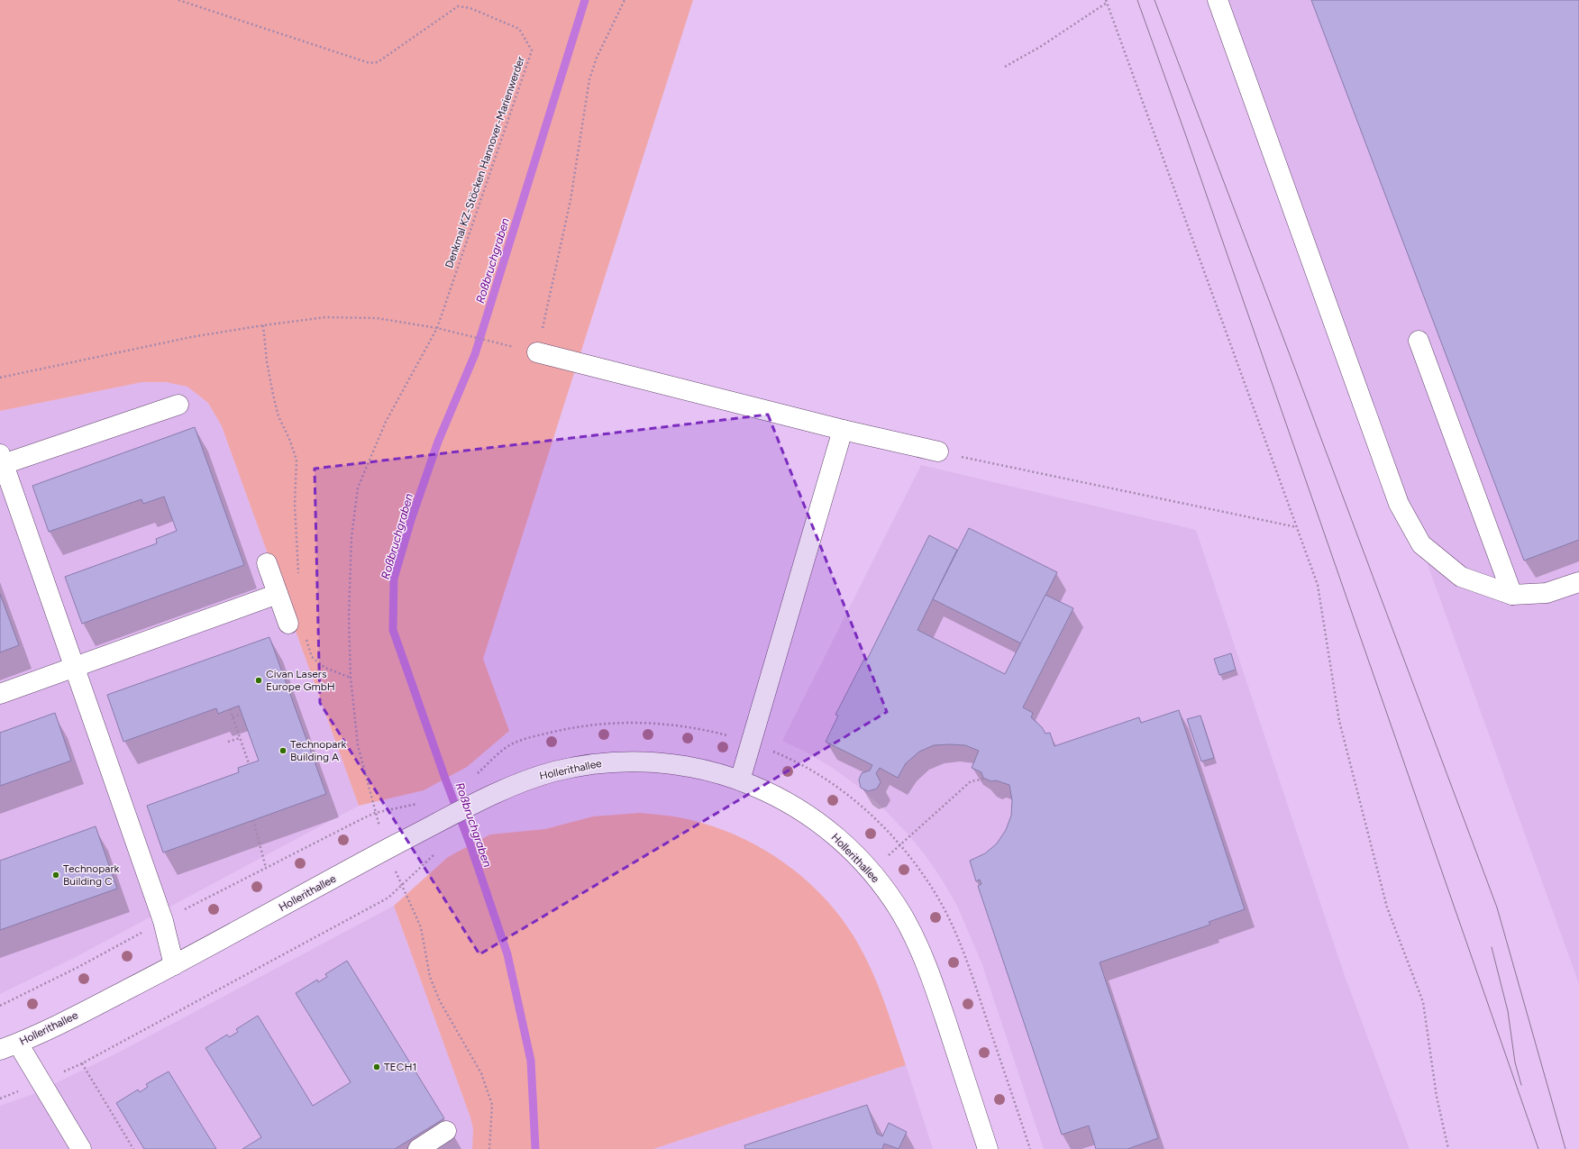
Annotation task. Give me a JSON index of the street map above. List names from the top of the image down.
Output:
{
  "streets": {
    "street": ["Hollerithallee"],
    "path": ["Denkmal KZ-Stöcken Hannover-Marienwerder"]
  },
  "water": ["Roßbruchgraben"],
  "places": [
    "Civan Lasers Europe GmbH",
    "Technopark Building A",
    "Technopark Building C",
    "TECH1"
  ]
}
